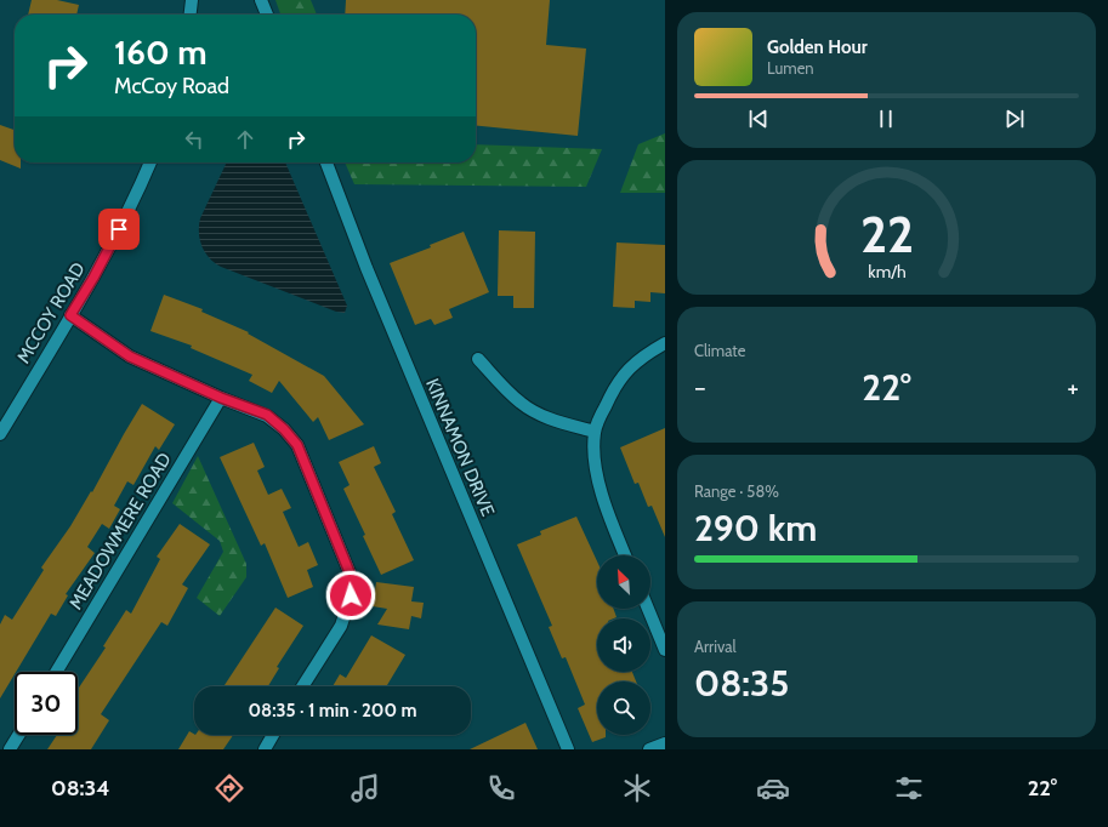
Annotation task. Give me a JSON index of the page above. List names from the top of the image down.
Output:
{
  "streets": {
    "street": ["MCCOY ROAD", "KINNAMON DRIVE", "MEADOWMERE ROAD"]
  },
  "north": "top left",
  "page": {
    "turn": ["160 m", "McCoy Road"],
    "song": ["Golden Hour", "Lumen"],
    "tile": [
      "Climate",
      ["Range · 58%", "290 km"],
      ["Arrival", "08:35"]
    ],
    "heat": ["−", "22°", "+"],
    "limit": "30",
    "trip": "08:35 · 1 min · 200 m",
    "tabs": ["08:34", "22°"],
    "gauge": ["22", "km/h"]
  }
}
